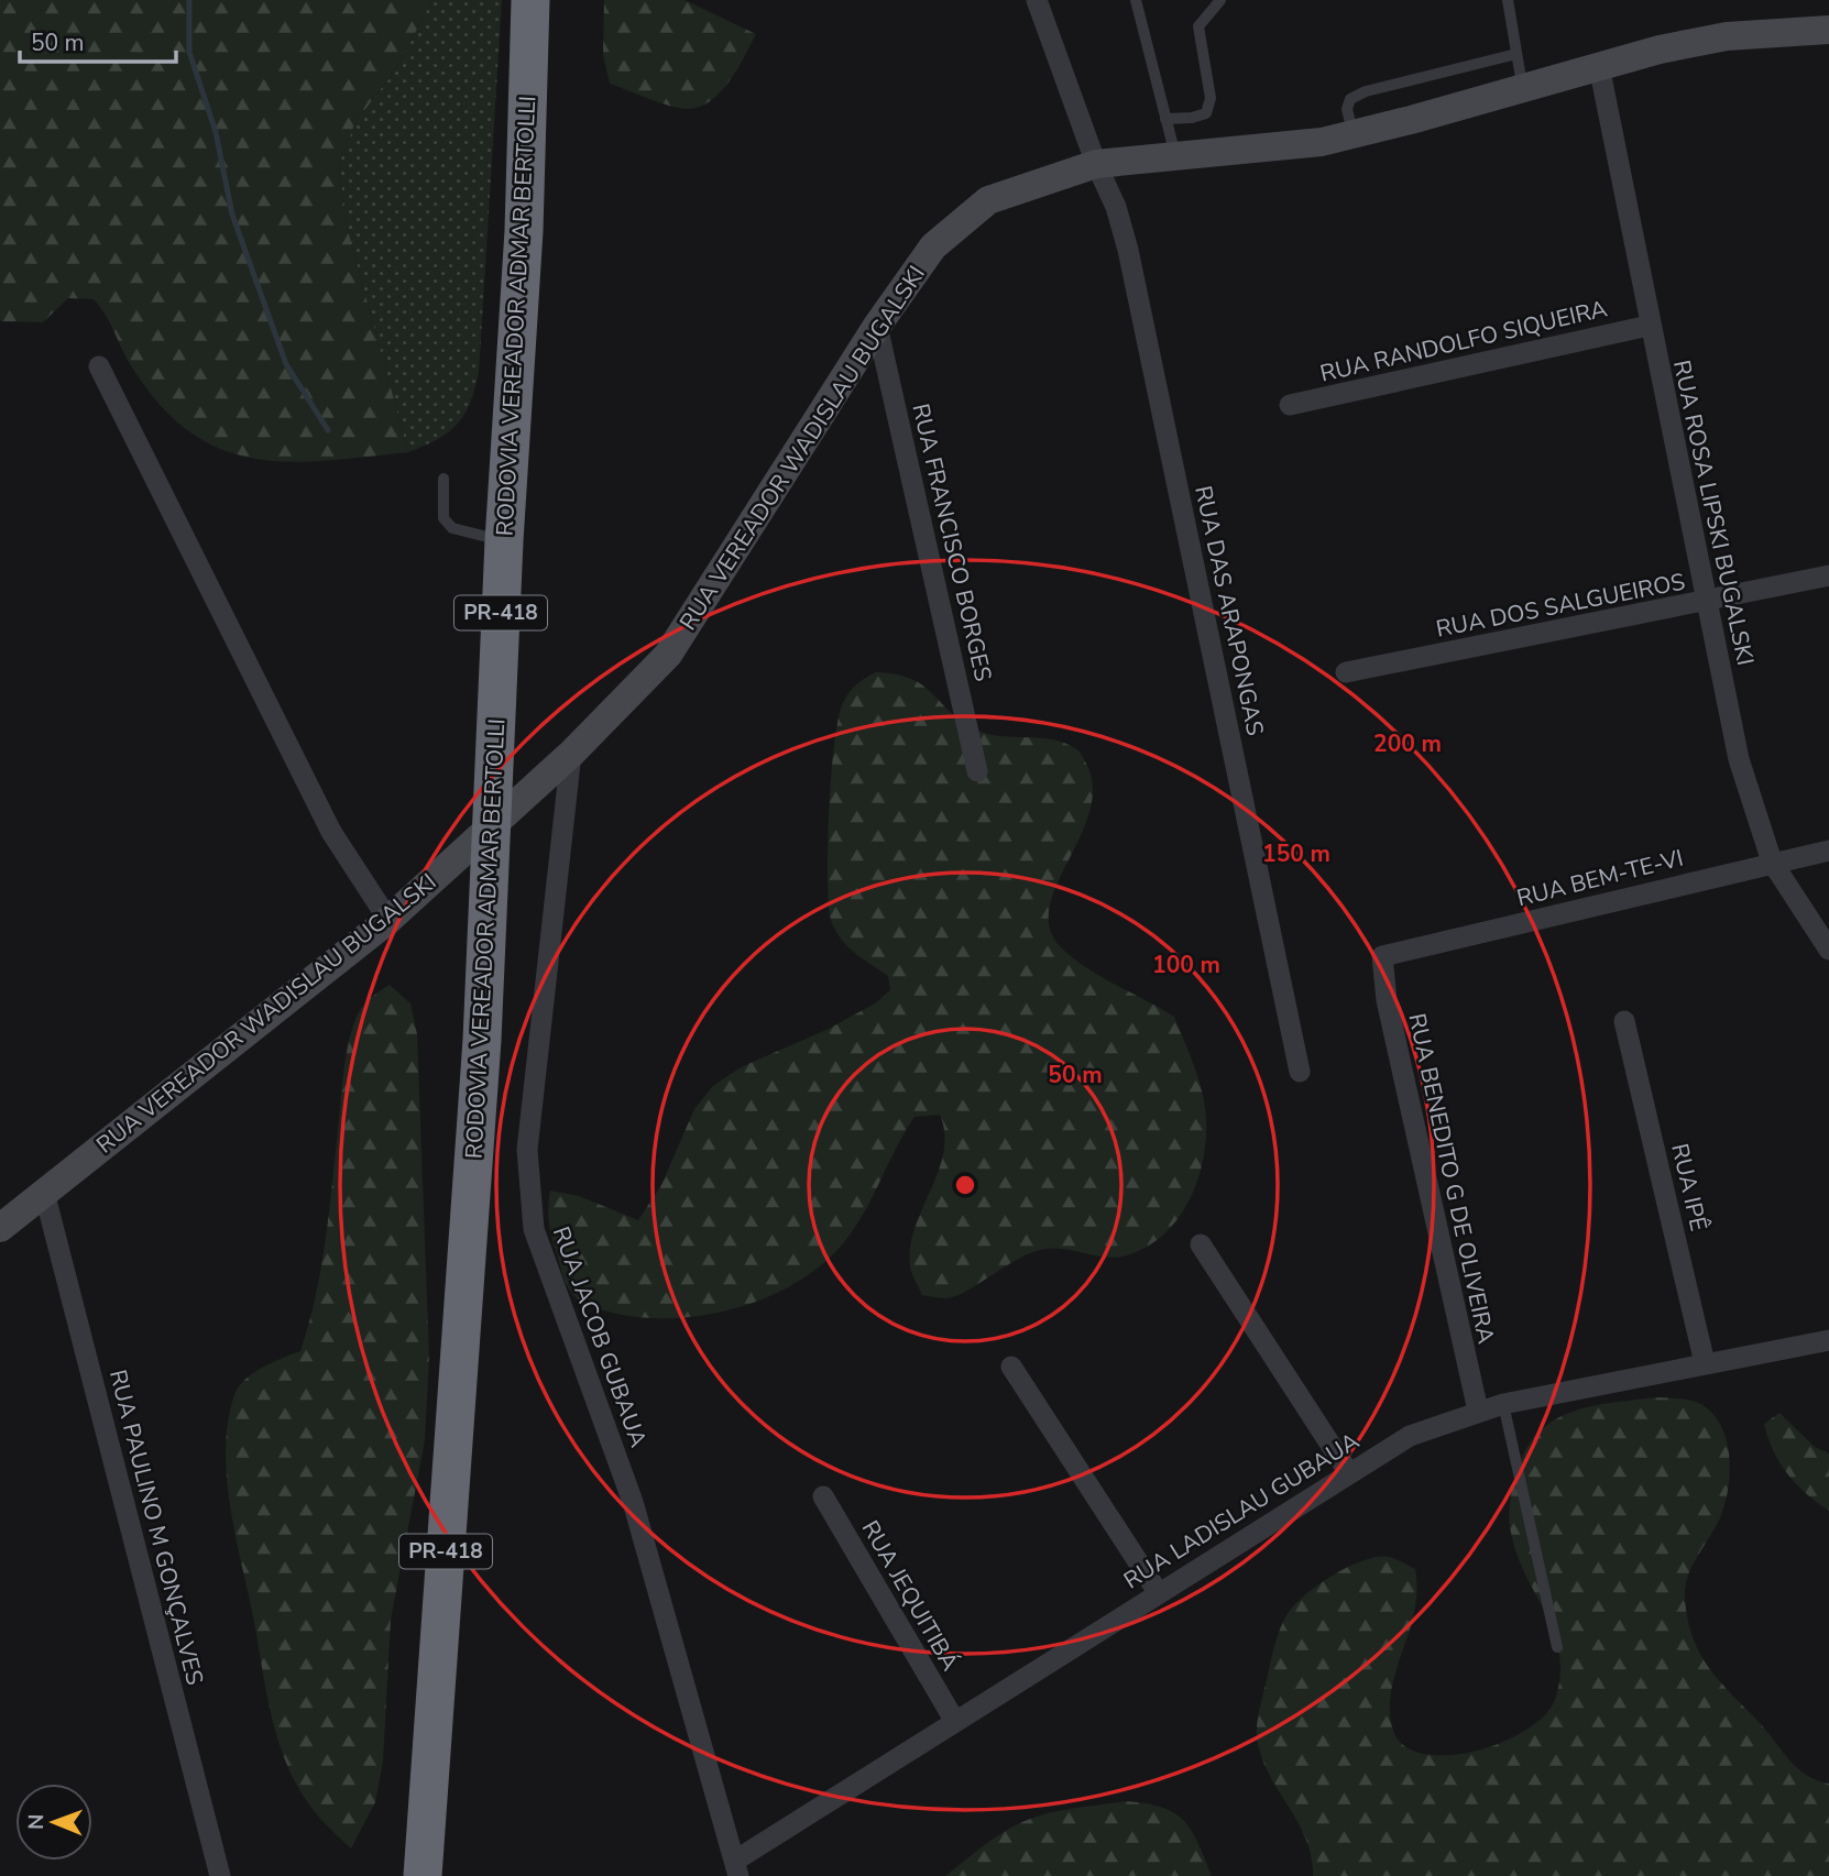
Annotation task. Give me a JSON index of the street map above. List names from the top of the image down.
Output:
{
  "streets": {
    "highway": ["RODOVIA VEREADOR ADMAR BERTOLLI", "PR-418"],
    "main road": ["RUA VEREADOR WADISLAU BUGALSKI"],
    "street": [
      "RUA RANDOLFO SIQUEIRA",
      "RUA ROSA LIPSKI BUGALSKI",
      "RUA FRANCISCO BORGES",
      "RUA DOS SALGUEIROS",
      "RUA DAS ARAPONGAS",
      "RUA BEM-TE-VI",
      "RUA BENEDITO G DE OLIVEIRA",
      "RUA IPÊ",
      "RUA JACOB GUBAUA",
      "RUA LADISLAU GUBAUA",
      "RUA PAULINO M GONÇALVES",
      "RUA JEQUITIBÁ"
    ]
  },
  "crossings": [
    ["RUA RANDOLFO SIQUEIRA", "RUA ROSA LIPSKI BUGALSKI"],
    ["RUA VEREADOR WADISLAU BUGALSKI", "RUA ROSA LIPSKI BUGALSKI"],
    ["RUA VEREADOR WADISLAU BUGALSKI", "RUA FRANCISCO BORGES"],
    ["RUA VEREADOR WADISLAU BUGALSKI", "RUA DAS ARAPONGAS"],
    ["RUA VEREADOR WADISLAU BUGALSKI", "RUA JACOB GUBAUA"],
    ["RUA VEREADOR WADISLAU BUGALSKI", "RUA PAULINO M GONÇALVES"],
    ["RUA ROSA LIPSKI BUGALSKI", "RUA DOS SALGUEIROS"],
    ["RUA ROSA LIPSKI BUGALSKI", "RUA BEM-TE-VI"],
    ["RUA BEM-TE-VI", "RUA BENEDITO G DE OLIVEIRA"],
    ["RUA BENEDITO G DE OLIVEIRA", "RUA LADISLAU GUBAUA"],
    ["RUA IPÊ", "RUA LADISLAU GUBAUA"],
    ["RUA JACOB GUBAUA", "RUA LADISLAU GUBAUA"],
    ["RUA LADISLAU GUBAUA", "RUA JEQUITIBÁ"]
  ],
  "scale_bar": "50 m",
  "north": "left",
  "rings": [
    "200 m",
    "150 m",
    "100 m",
    "50 m"
  ]
}
